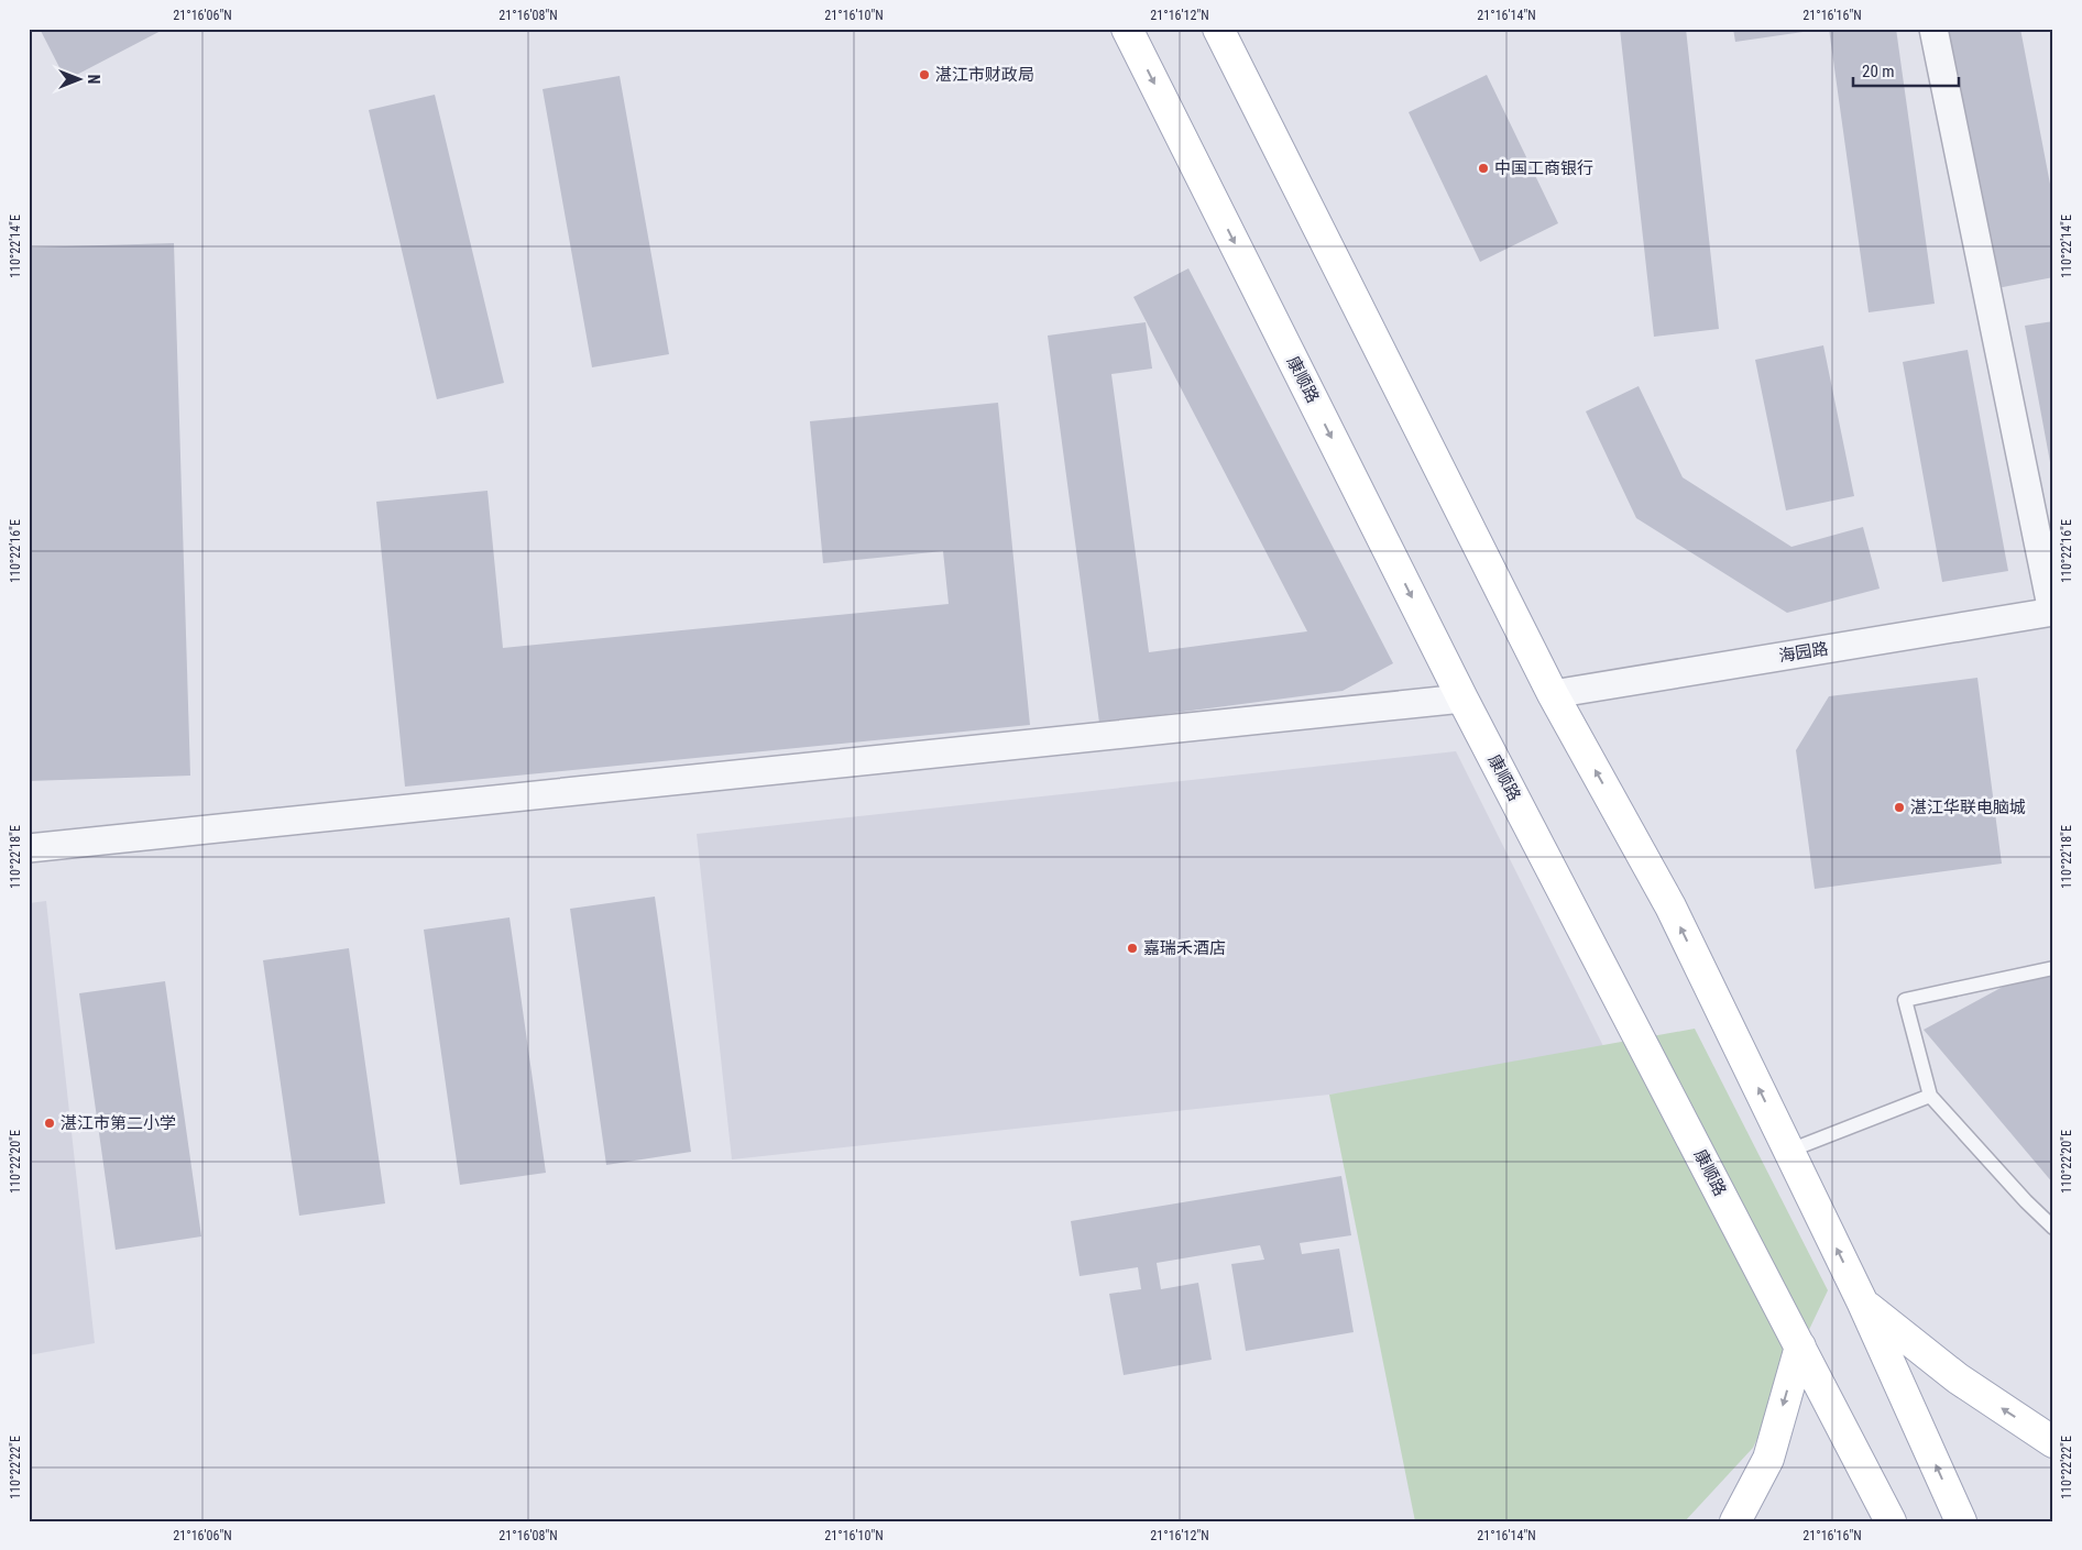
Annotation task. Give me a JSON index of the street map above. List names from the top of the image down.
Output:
{
  "streets": {
    "main road": ["康顺路"],
    "street": ["海园路"]
  },
  "places": [
    "湛江市财政局",
    "中国工商银行",
    "湛江华联电脑城",
    "嘉瑞禾酒店",
    "湛江市第二小学"
  ],
  "scale_bar": "20 m",
  "north": "right",
  "coordinates": [
    "21°16'06\"N",
    "21°16'08\"N",
    "21°16'10\"N",
    "21°16'12\"N",
    "21°16'14\"N",
    "21°16'16\"N",
    "110°22'14\"E",
    "110°22'16\"E",
    "110°22'18\"E",
    "110°22'20\"E",
    "110°22'22\"E"
  ]
}
